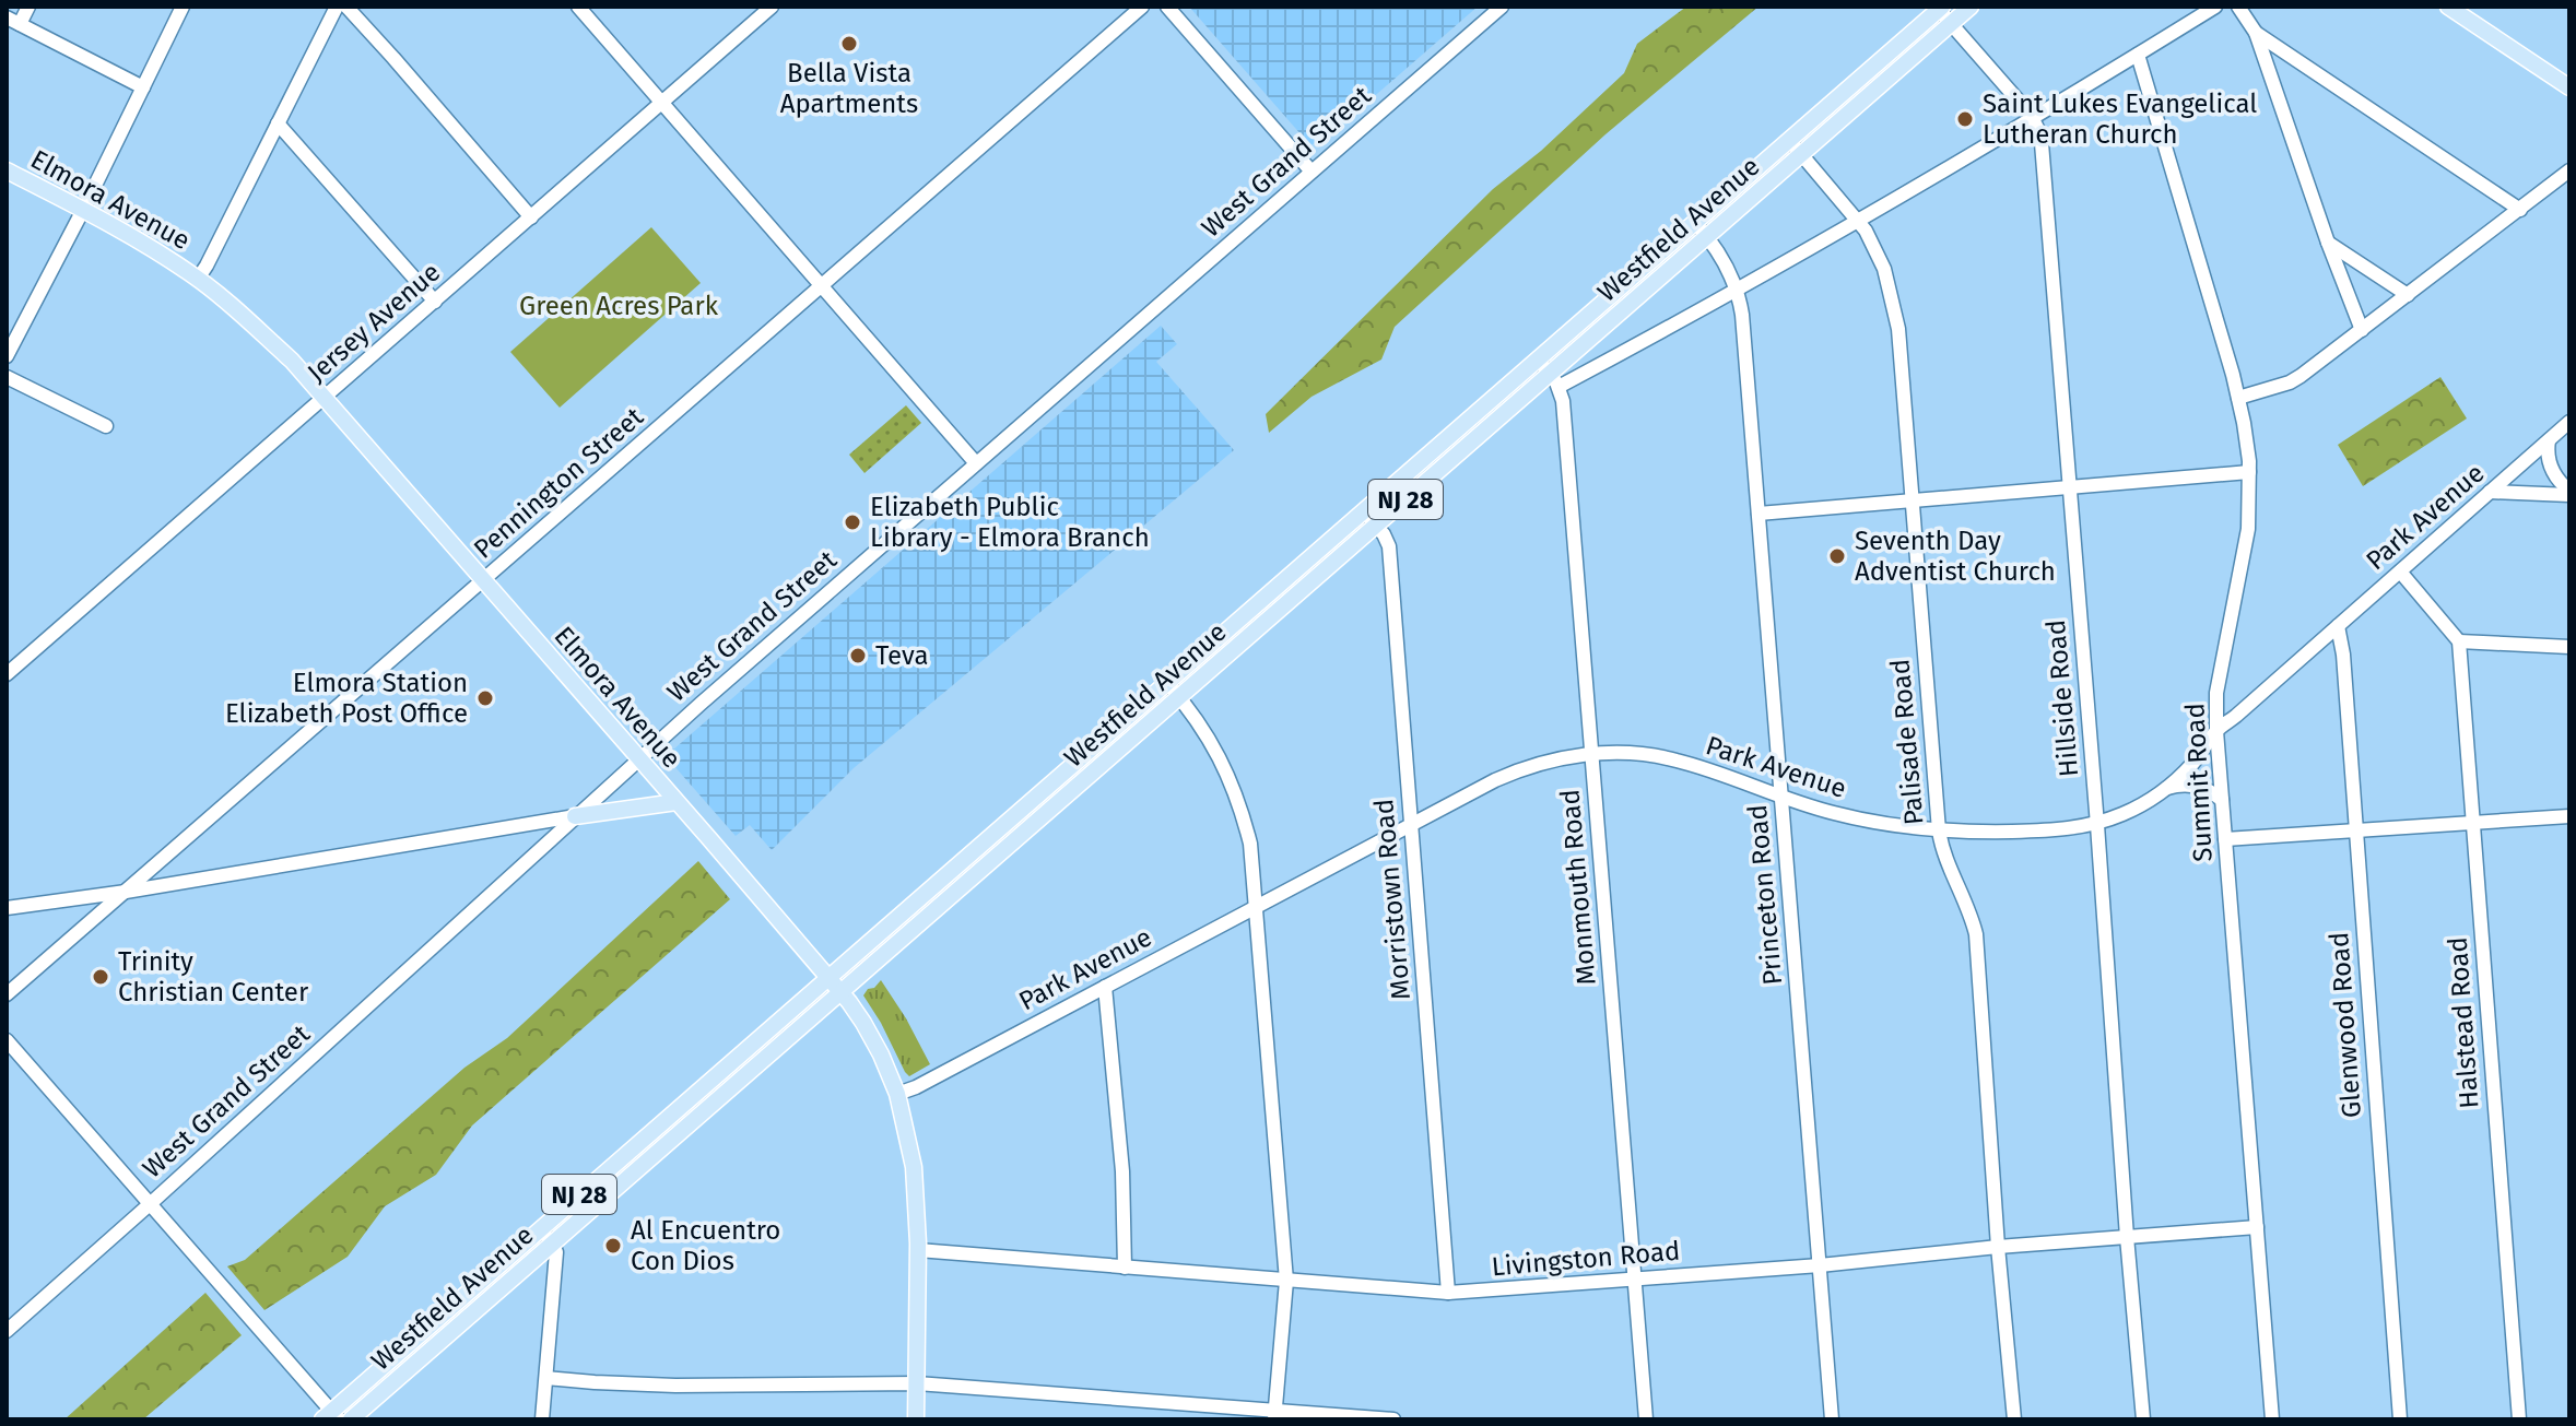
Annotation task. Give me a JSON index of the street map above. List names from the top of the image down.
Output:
{
  "streets": {
    "main road": ["Elmora Avenue", "Westfield Avenue", "NJ 28"],
    "street": [
      "West Grand Street",
      "Jersey Avenue",
      "Pennington Street",
      "Park Avenue",
      "Hillside Road",
      "Palisade Road",
      "Summit Road",
      "Monmouth Road",
      "Princeton Road",
      "Morristown Road",
      "Halstead Road",
      "Glenwood Road",
      "Livingston Road"
    ]
  },
  "crossings": [
    ["West Grand Street", "Elmora Avenue"],
    ["Elmora Avenue", "Westfield Avenue"],
    ["Elmora Avenue", "Jersey Avenue"],
    ["Elmora Avenue", "Pennington Street"],
    ["Elmora Avenue", "Park Avenue"],
    ["Elmora Avenue", "Livingston Road"],
    ["Westfield Avenue", "Hillside Road"],
    ["Westfield Avenue", "Palisade Road"],
    ["Westfield Avenue", "Monmouth Road"],
    ["Westfield Avenue", "Princeton Road"],
    ["Westfield Avenue", "Morristown Road"],
    ["Park Avenue", "Hillside Road"],
    ["Park Avenue", "Palisade Road"],
    ["Park Avenue", "Summit Road"],
    ["Park Avenue", "Monmouth Road"],
    ["Park Avenue", "Princeton Road"],
    ["Park Avenue", "Morristown Road"],
    ["Park Avenue", "Glenwood Road"],
    ["Hillside Road", "Livingston Road"],
    ["Palisade Road", "Livingston Road"],
    ["Summit Road", "Livingston Road"],
    ["Monmouth Road", "Livingston Road"],
    ["Princeton Road", "Livingston Road"],
    ["Morristown Road", "Livingston Road"]
  ],
  "parks": ["Green Acres Park"],
  "places": [
    "Bella Vista Apartments",
    "Saint Lukes Evangelical Lutheran Church",
    "Elizabeth Public Library - Elmora Branch",
    "Seventh Day Adventist Church",
    "Teva",
    "Elmora Station Elizabeth Post Office",
    "Trinity Christian Center",
    "Al Encuentro Con Dios"
  ]
}
